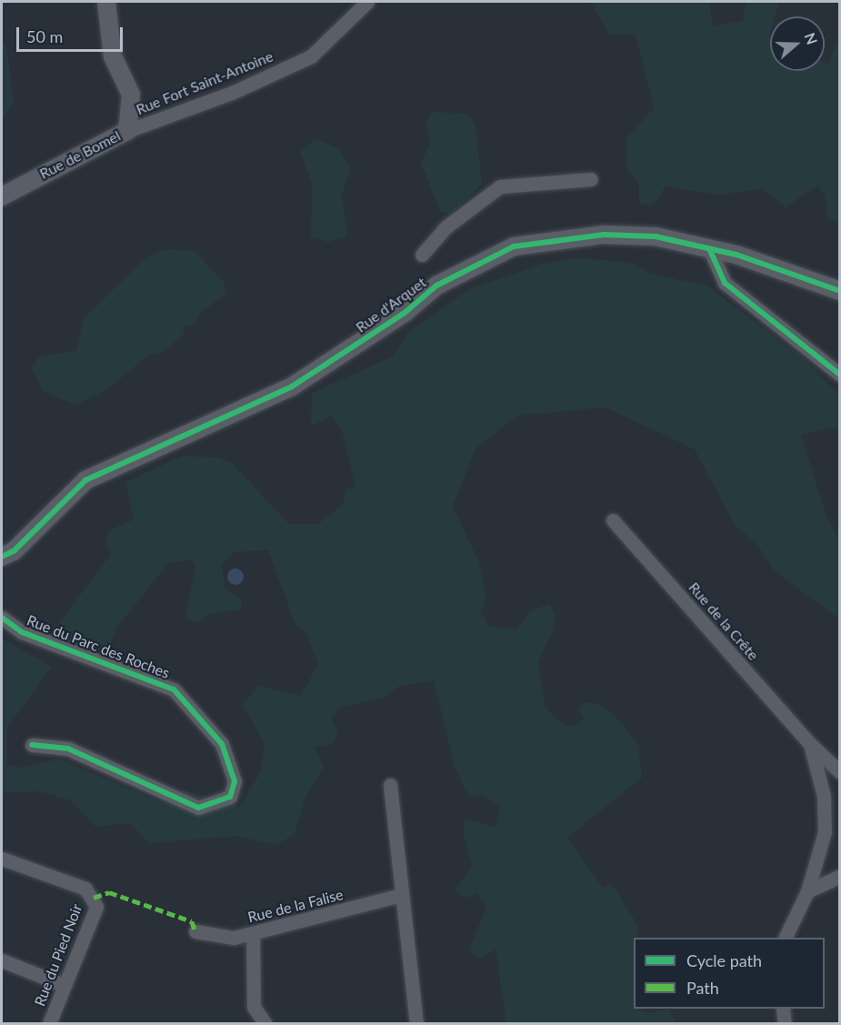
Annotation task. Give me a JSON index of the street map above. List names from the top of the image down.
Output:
{
  "streets": {
    "street": [
      "Rue Fort Saint-Antoine",
      "Rue de Bomel",
      "Rue d'Arquet",
      "Rue de la Crête",
      "Rue du Parc des Roches",
      "Rue de la Falise",
      "Rue du Pied Noir"
    ]
  },
  "crossings": [
    ["Rue Fort Saint-Antoine", "Rue de Bomel"]
  ],
  "legend": ["Cycle path", "Path"],
  "scale_bar": "50 m",
  "north": "right"
}
